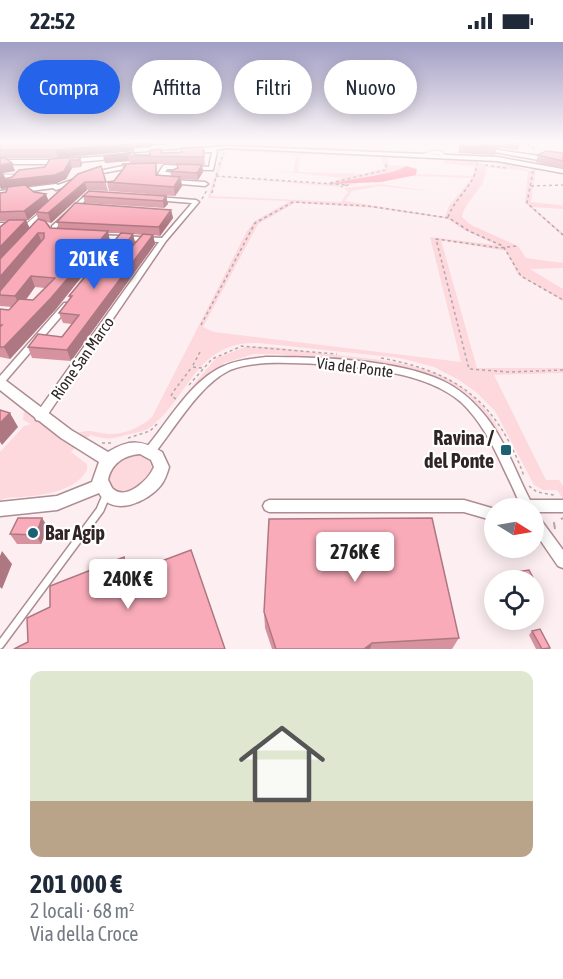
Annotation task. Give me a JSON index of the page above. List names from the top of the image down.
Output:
{
  "streets": {
    "street": ["Rione San Marco", "Via del Ponte"]
  },
  "places": {
    "transit": ["Ravina / del Ponte"],
    "other": ["Bar Agip"]
  },
  "north": "right",
  "page": {
    "status": "22:52",
    "chip": [
      "Compra",
      "Affitta",
      "Filtri",
      "Nuovo"
    ],
    "price": ["201K €", "276K €", "240K €"],
    "list": [
      {
        "name": "201 000 €",
        "note": "2 locali · 68 m² · Via della Croce"
      }
    ]
  }
}
